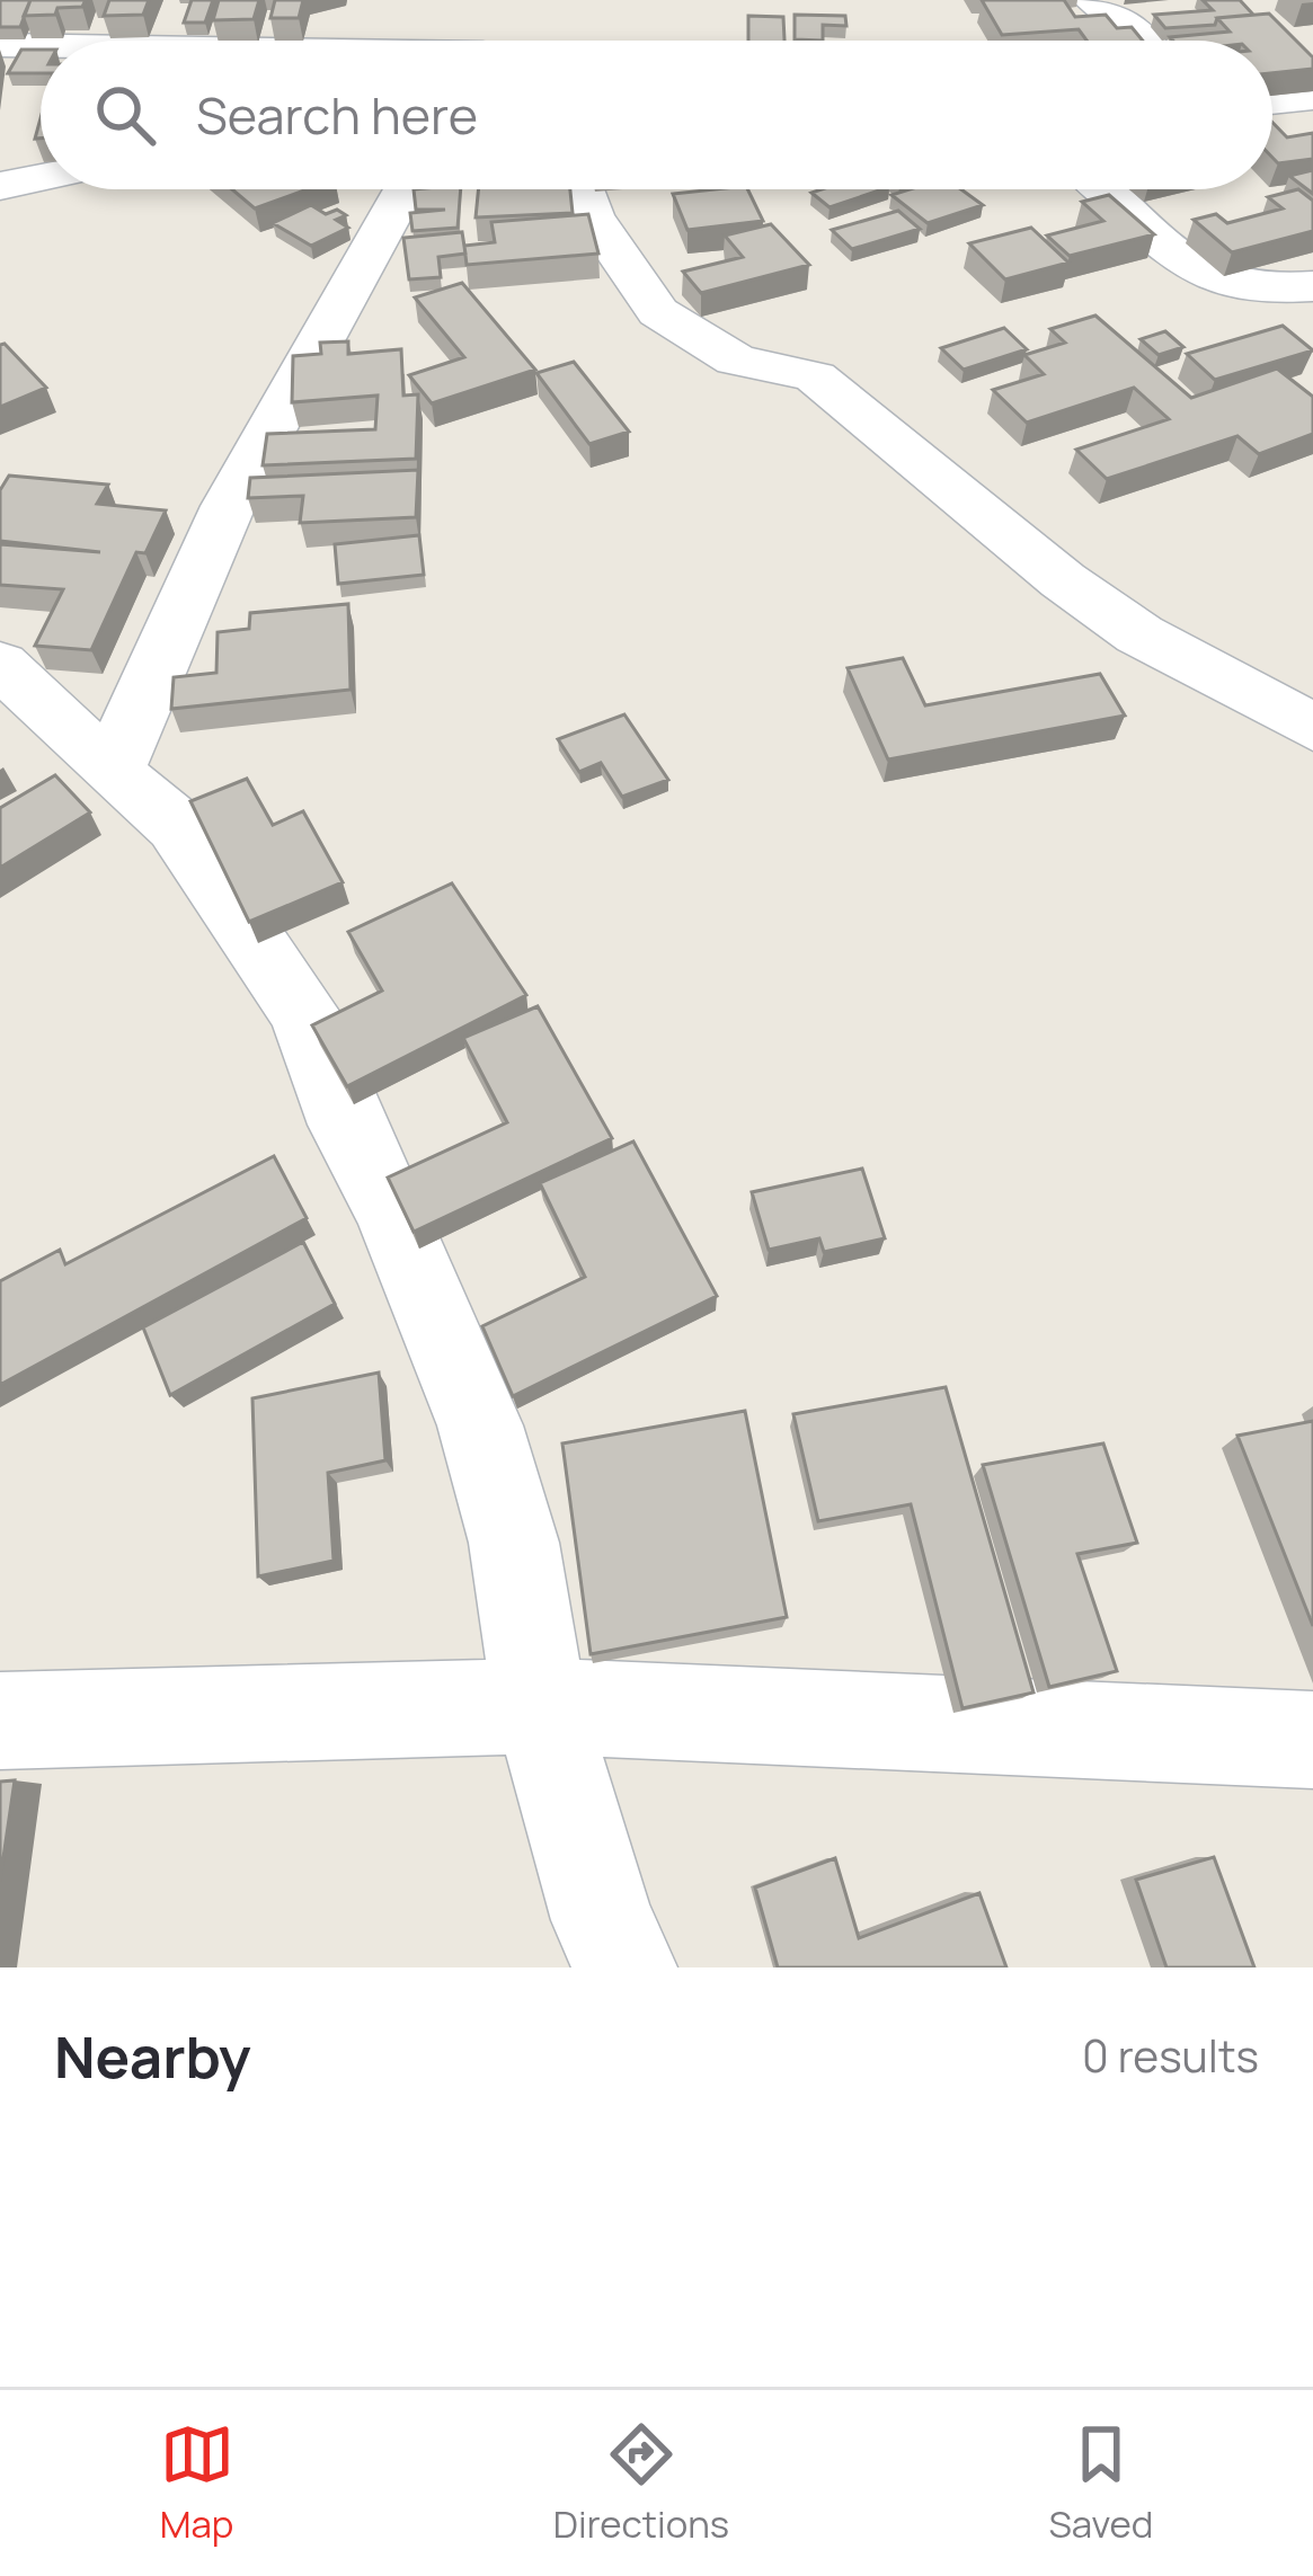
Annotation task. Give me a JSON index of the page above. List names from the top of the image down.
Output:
{
  "page": {
    "search": "Search here",
    "heading": ["Nearby", "0 results"],
    "nav": ["Map", "Directions", "Saved"]
  }
}
